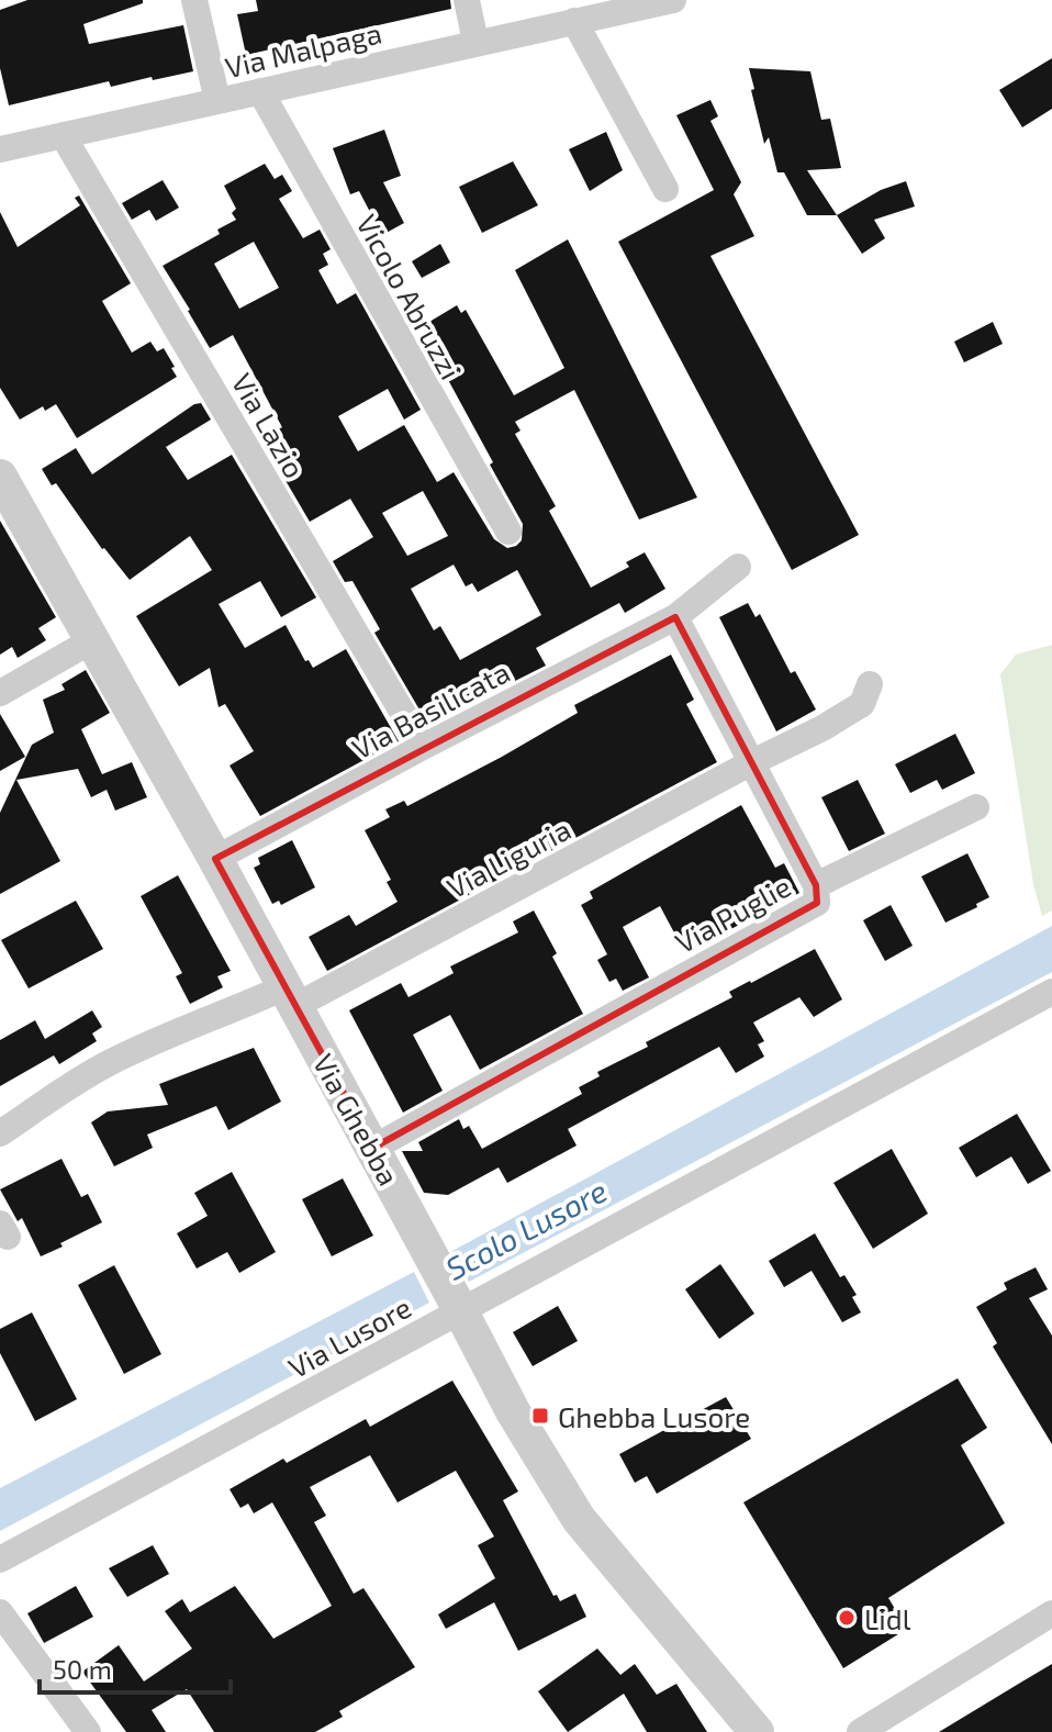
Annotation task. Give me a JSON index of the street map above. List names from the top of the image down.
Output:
{
  "streets": {
    "street": [
      "Via Malpaga",
      "Vicolo Abruzzi",
      "Via Lazio",
      "Via Basilicata",
      "Via Liguria",
      "Via Puglie",
      "Via Ghebba",
      "Via Lusore"
    ]
  },
  "crossings": [
    ["Via Malpaga", "Vicolo Abruzzi"],
    ["Via Malpaga", "Via Lazio"],
    ["Via Lazio", "Via Basilicata"],
    ["Via Basilicata", "Via Puglie"],
    ["Via Basilicata", "Via Ghebba"],
    ["Via Liguria", "Via Puglie"],
    ["Via Liguria", "Via Ghebba"],
    ["Via Puglie", "Via Ghebba"],
    ["Via Ghebba", "Via Lusore"]
  ],
  "water": ["Scolo Lusore"],
  "places": {
    "transit": ["Ghebba Lusore"],
    "other": ["Lidl"]
  },
  "scale_bar": "50 m"
}
